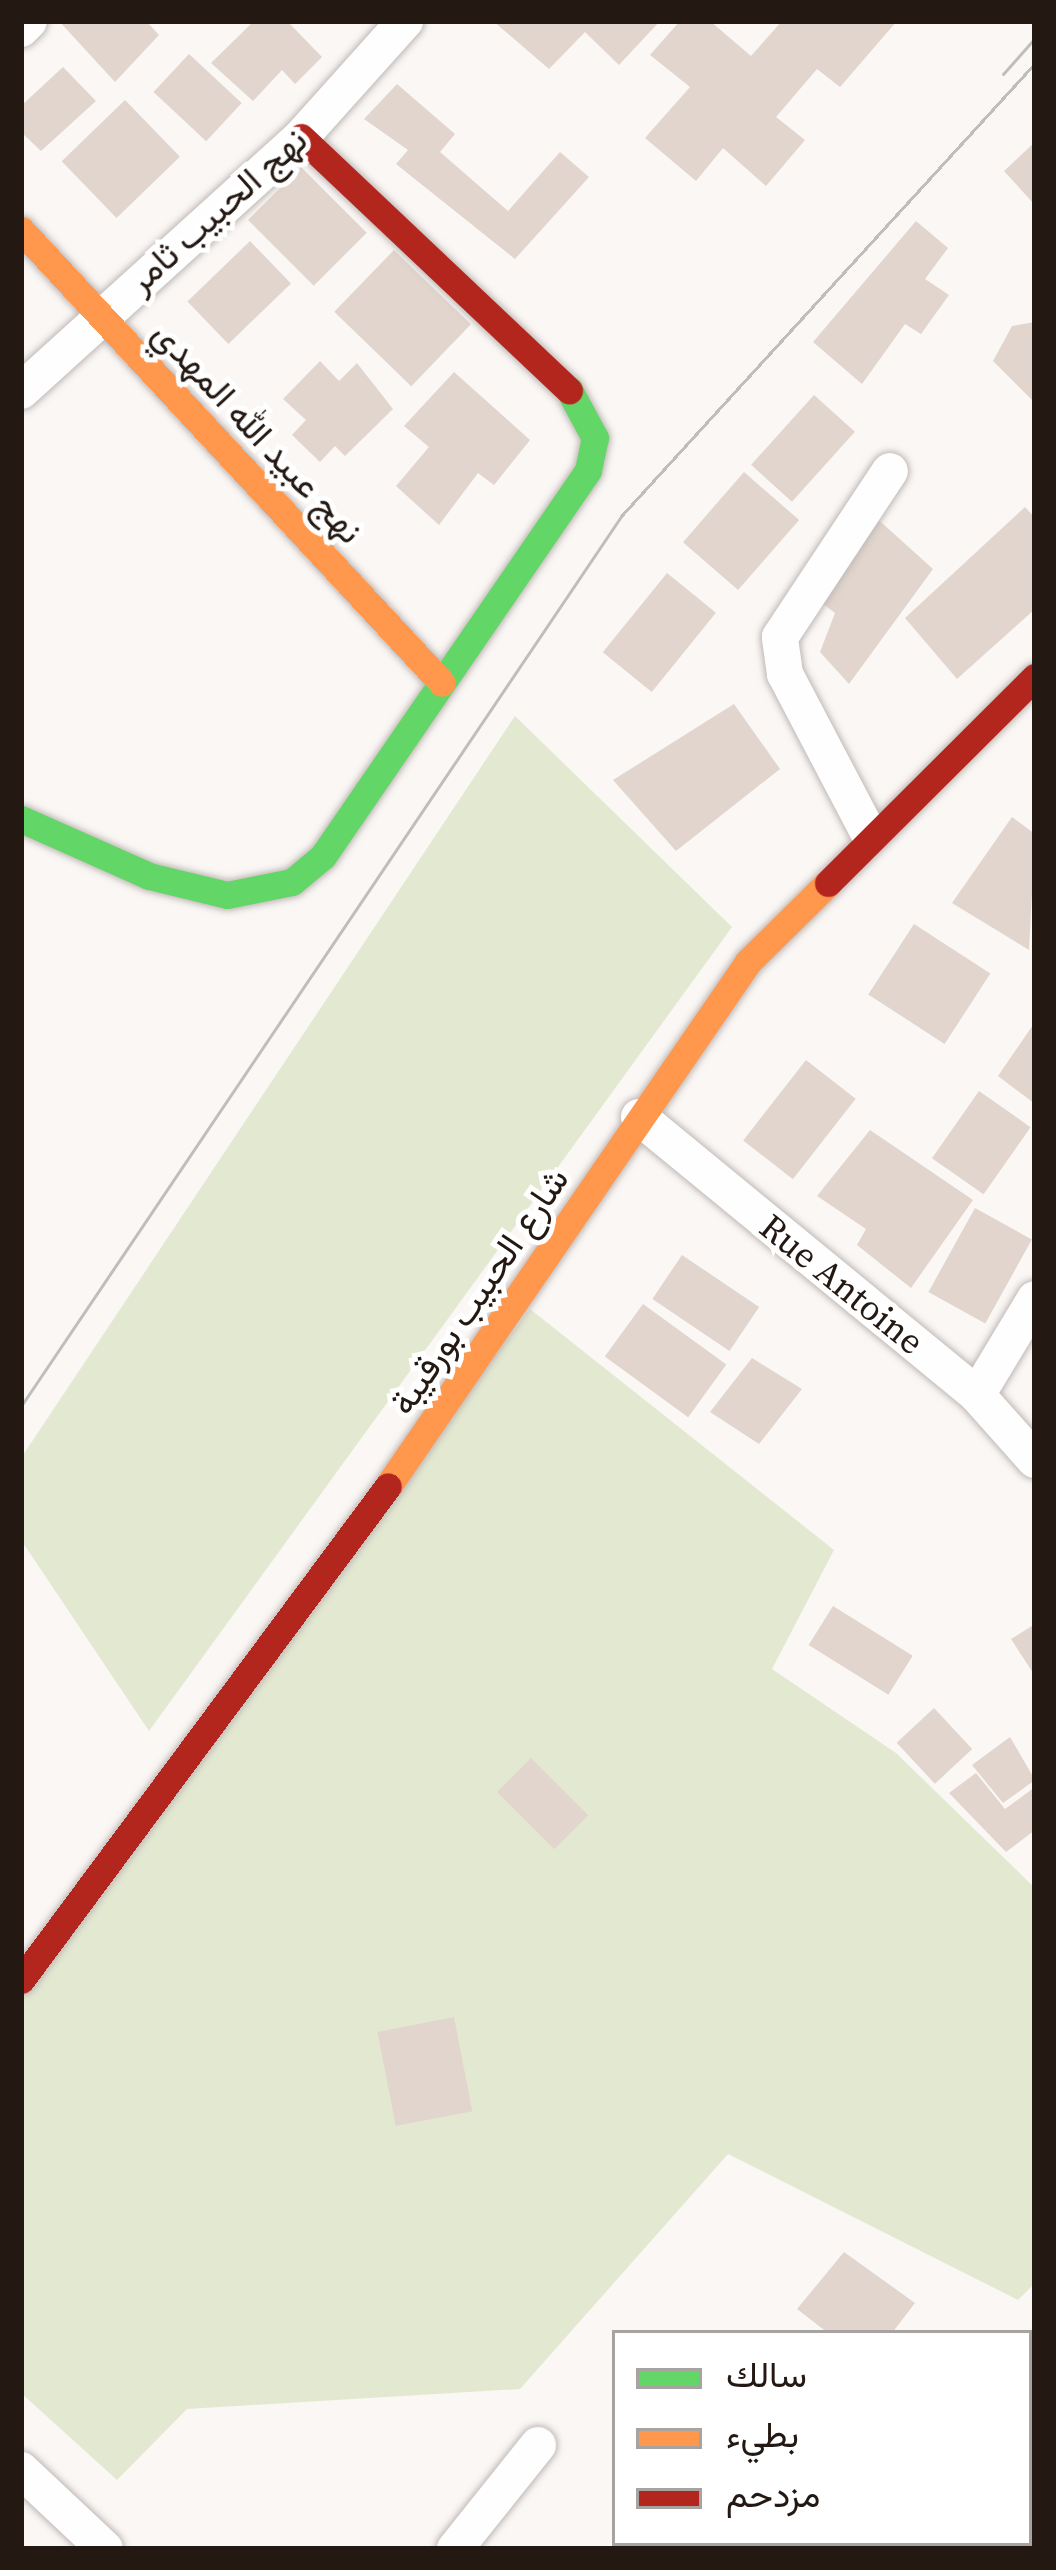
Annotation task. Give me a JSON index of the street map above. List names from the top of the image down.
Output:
{
  "streets": {
    "street": [
      "نهج الحبيب ثامر",
      "نهج عبيد الله المهدي",
      "Rue Antoine",
      "شارع الحبيب بورقيبة"
    ]
  },
  "crossings": [
    ["نهج الحبيب ثامر", "نهج عبيد الله المهدي"],
    ["Rue Antoine", "شارع الحبيب بورقيبة"]
  ],
  "legend": ["سالك", "بطيء", "مزدحم"]
}
